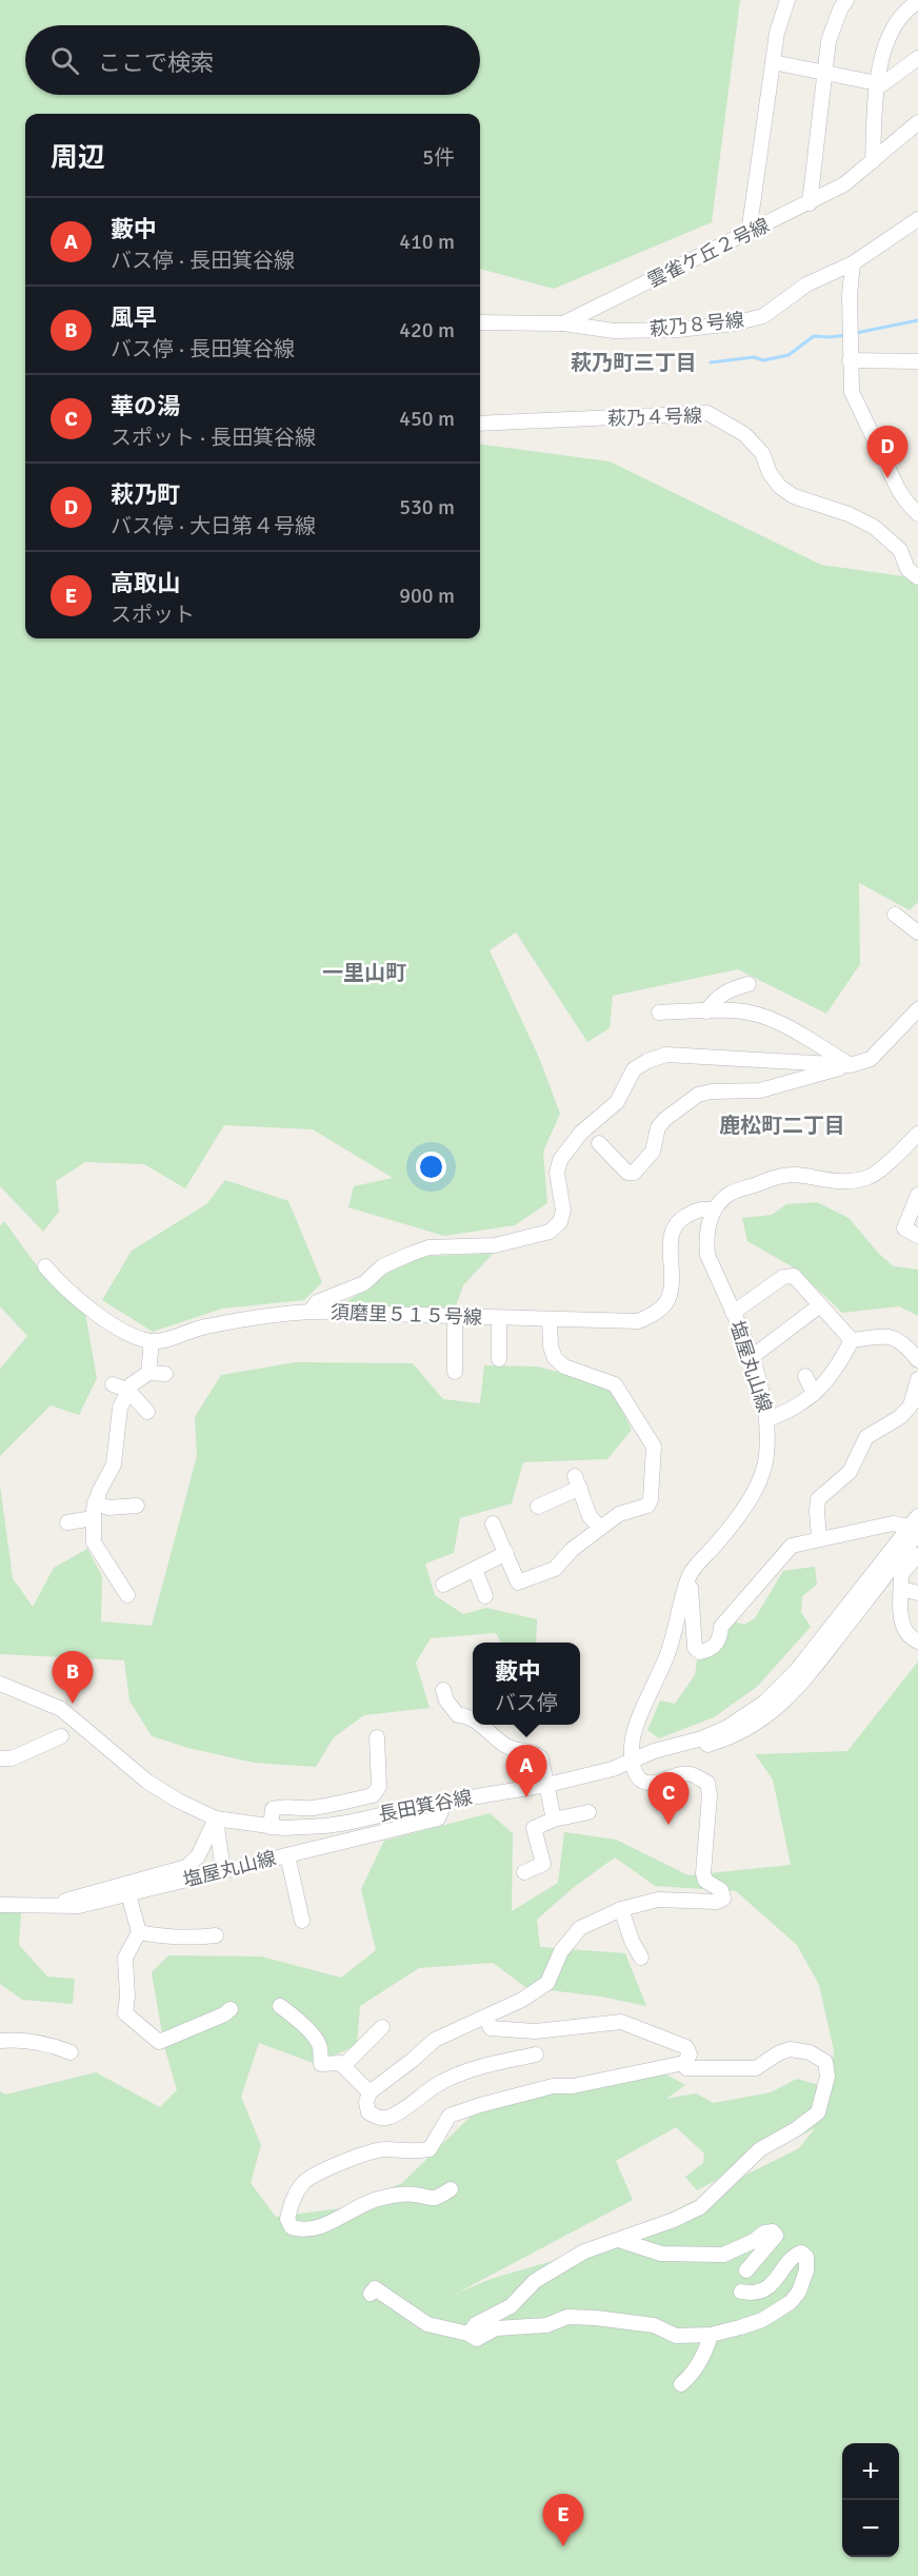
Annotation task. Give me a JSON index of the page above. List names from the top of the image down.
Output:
{
  "streets": {
    "street": [
      "雲雀ケ丘２号線",
      "萩乃８号線",
      "萩乃４号線",
      "須磨里５１５号線",
      "塩屋丸山線",
      "長田箕谷線"
    ]
  },
  "crossings": [
    ["雲雀ケ丘２号線", "萩乃８号線"],
    ["須磨里５１５号線", "塩屋丸山線"],
    ["塩屋丸山線", "長田箕谷線"]
  ],
  "districts": ["萩乃町三丁目", "一里山町", "鹿松町二丁目"],
  "page": {
    "search": "ここで検索",
    "heading": ["周辺", "5件"],
    "list": [
      {
        "mark": "A",
        "name": "藪中",
        "note": "バス停 · 長田箕谷線",
        "value": "410 m"
      },
      {
        "mark": "B",
        "name": "風早",
        "note": "バス停 · 長田箕谷線",
        "value": "420 m"
      },
      {
        "mark": "C",
        "name": "華の湯",
        "note": "スポット · 長田箕谷線",
        "value": "450 m"
      },
      {
        "mark": "D",
        "name": "萩乃町",
        "note": "バス停 · 大日第４号線",
        "value": "530 m"
      },
      {
        "mark": "E",
        "name": "高取山",
        "note": "スポット",
        "value": "900 m"
      }
    ],
    "pins": [
      "D",
      "B",
      "A",
      "C",
      "E"
    ],
    "popup": ["藪中", "バス停"],
    "map_buttons": ["+", "−"]
  }
}
